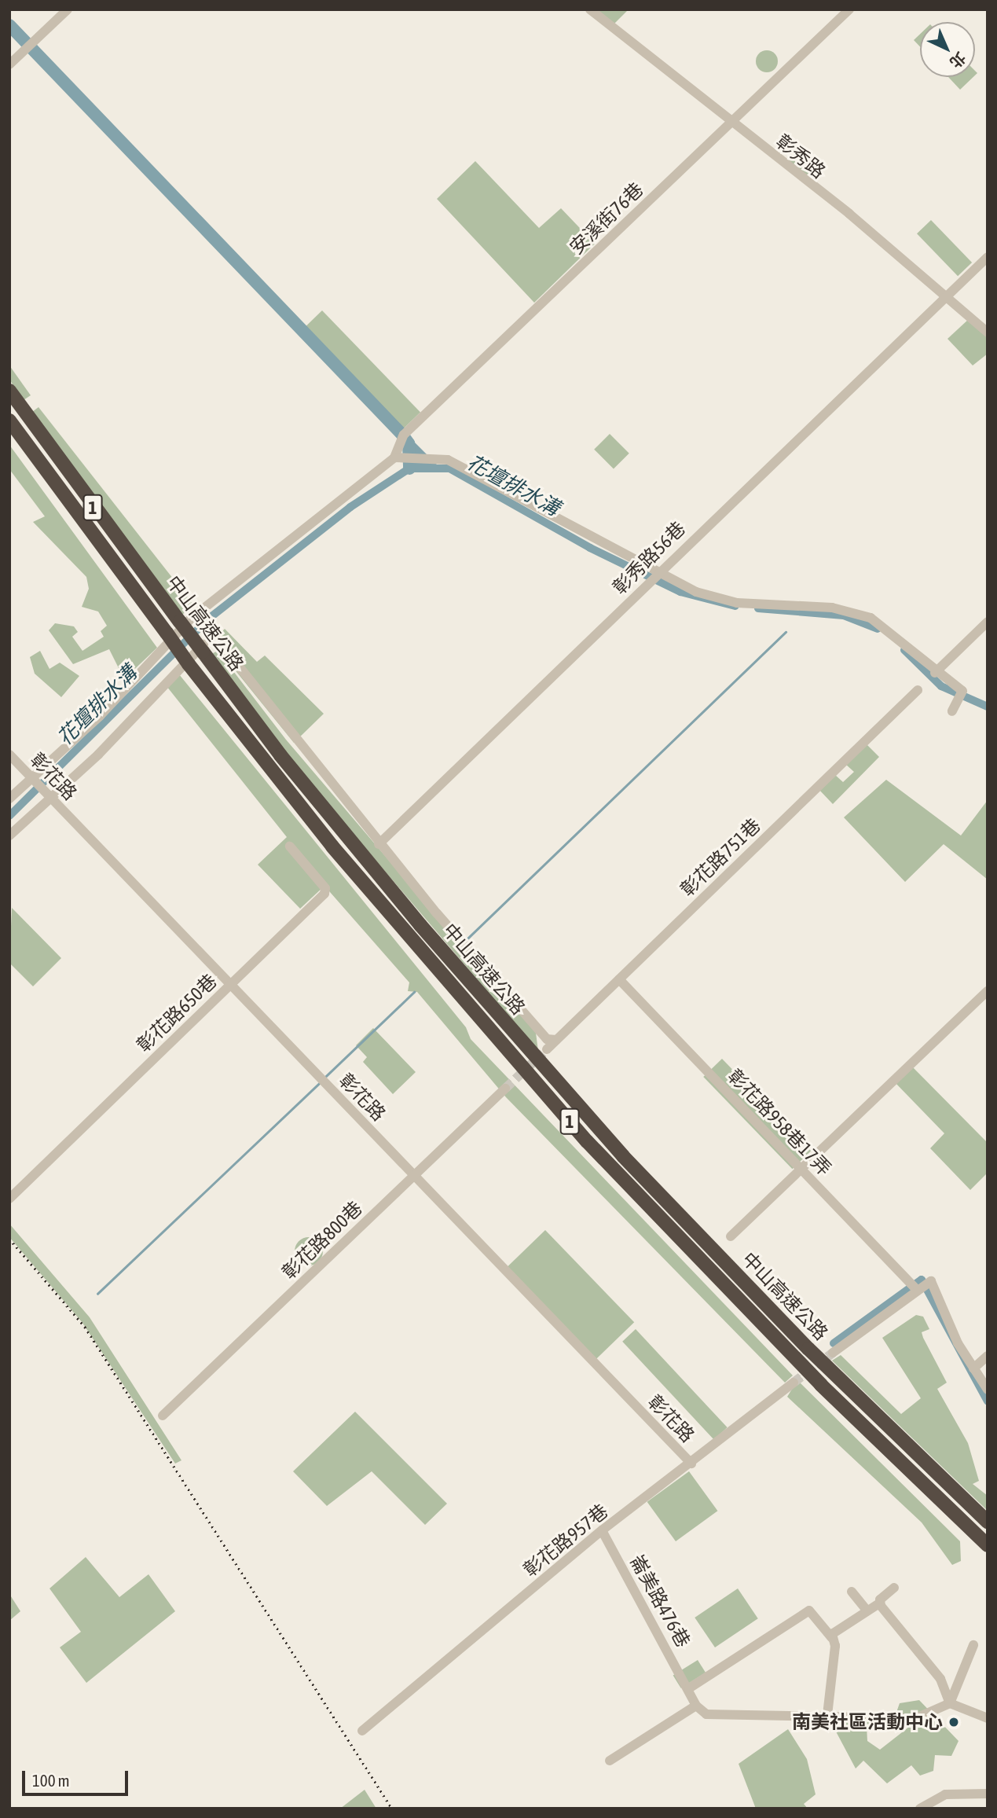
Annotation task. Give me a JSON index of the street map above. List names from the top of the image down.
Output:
{
  "streets": {
    "highway": ["1", "中山高速公路"],
    "street": [
      "彰秀路",
      "安溪街76巷",
      "彰秀路56巷",
      "彰花路",
      "彰花路751巷",
      "彰花路650巷",
      "彰花路958巷17弄",
      "彰花路800巷",
      "彰花路957巷",
      "崙美路476巷"
    ]
  },
  "crossings": [
    ["彰秀路", "安溪街76巷"],
    ["彰秀路", "彰秀路56巷"],
    ["彰花路", "彰花路650巷"],
    ["彰花路", "彰花路800巷"],
    ["彰花路", "彰花路957巷"],
    ["彰花路751巷", "彰花路958巷17弄"],
    ["彰花路957巷", "崙美路476巷"]
  ],
  "water": ["花壇排水溝"],
  "places": ["南美社區活動中心"],
  "scale_bar": "100 m",
  "north": "bottom right"
}
